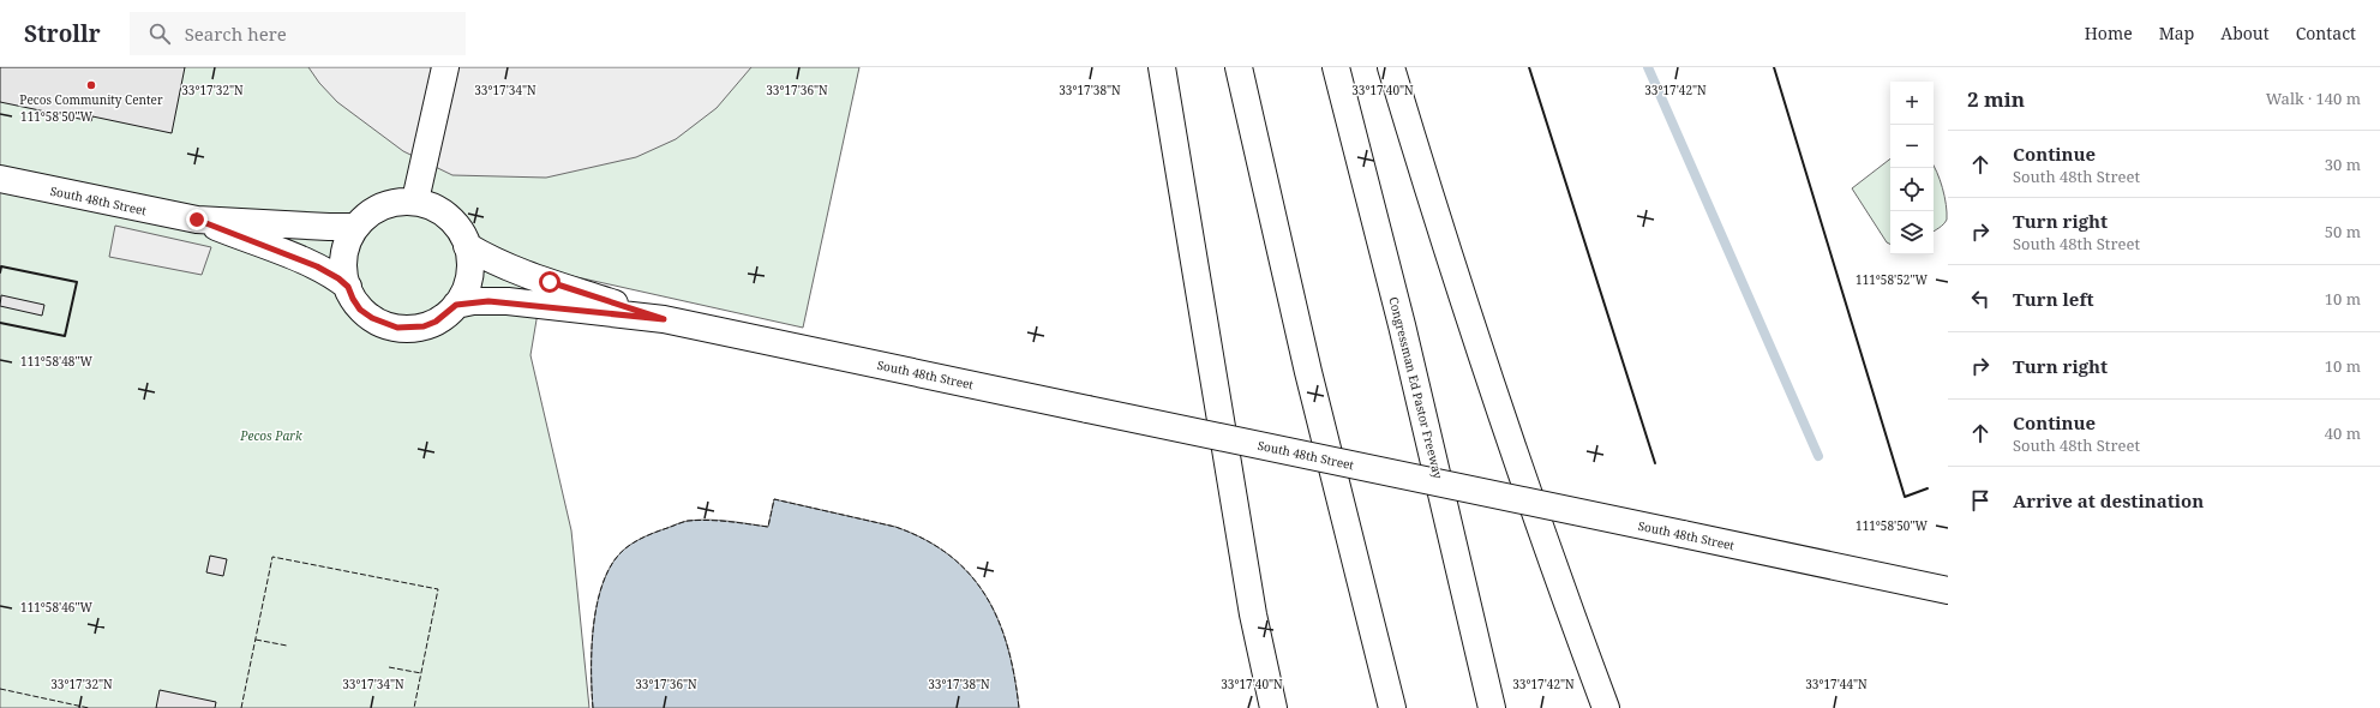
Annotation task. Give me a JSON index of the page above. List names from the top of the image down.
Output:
{
  "streets": {
    "main road": ["South 48th Street", "Congressman Ed Pastor Freeway"]
  },
  "parks": ["Pecos Park"],
  "places": ["Pecos Community Center"],
  "page": {
    "header": "Strollr",
    "search": "Search here",
    "nav": [
      "Home",
      "Map",
      "About",
      "Contact"
    ],
    "heading": ["2 min", "Walk · 140 m"],
    "map_buttons": ["+", "−"],
    "list": [
      ["Continue", "South 48th Street", "30 m"],
      ["Turn right", "South 48th Street", "50 m"],
      ["Turn left", "10 m"],
      ["Turn right", "10 m"],
      ["Continue", "South 48th Street", "40 m"],
      "Arrive at destination"
    ]
  },
  "coordinates": [
    "33°17'32\"N",
    "33°17'34\"N",
    "33°17'36\"N",
    "33°17'38\"N",
    "33°17'40\"N",
    "33°17'42\"N",
    "111°58'50\"W",
    "111°58'52\"W",
    "111°58'48\"W",
    "111°58'46\"W",
    "33°17'44\"N"
  ]
}
